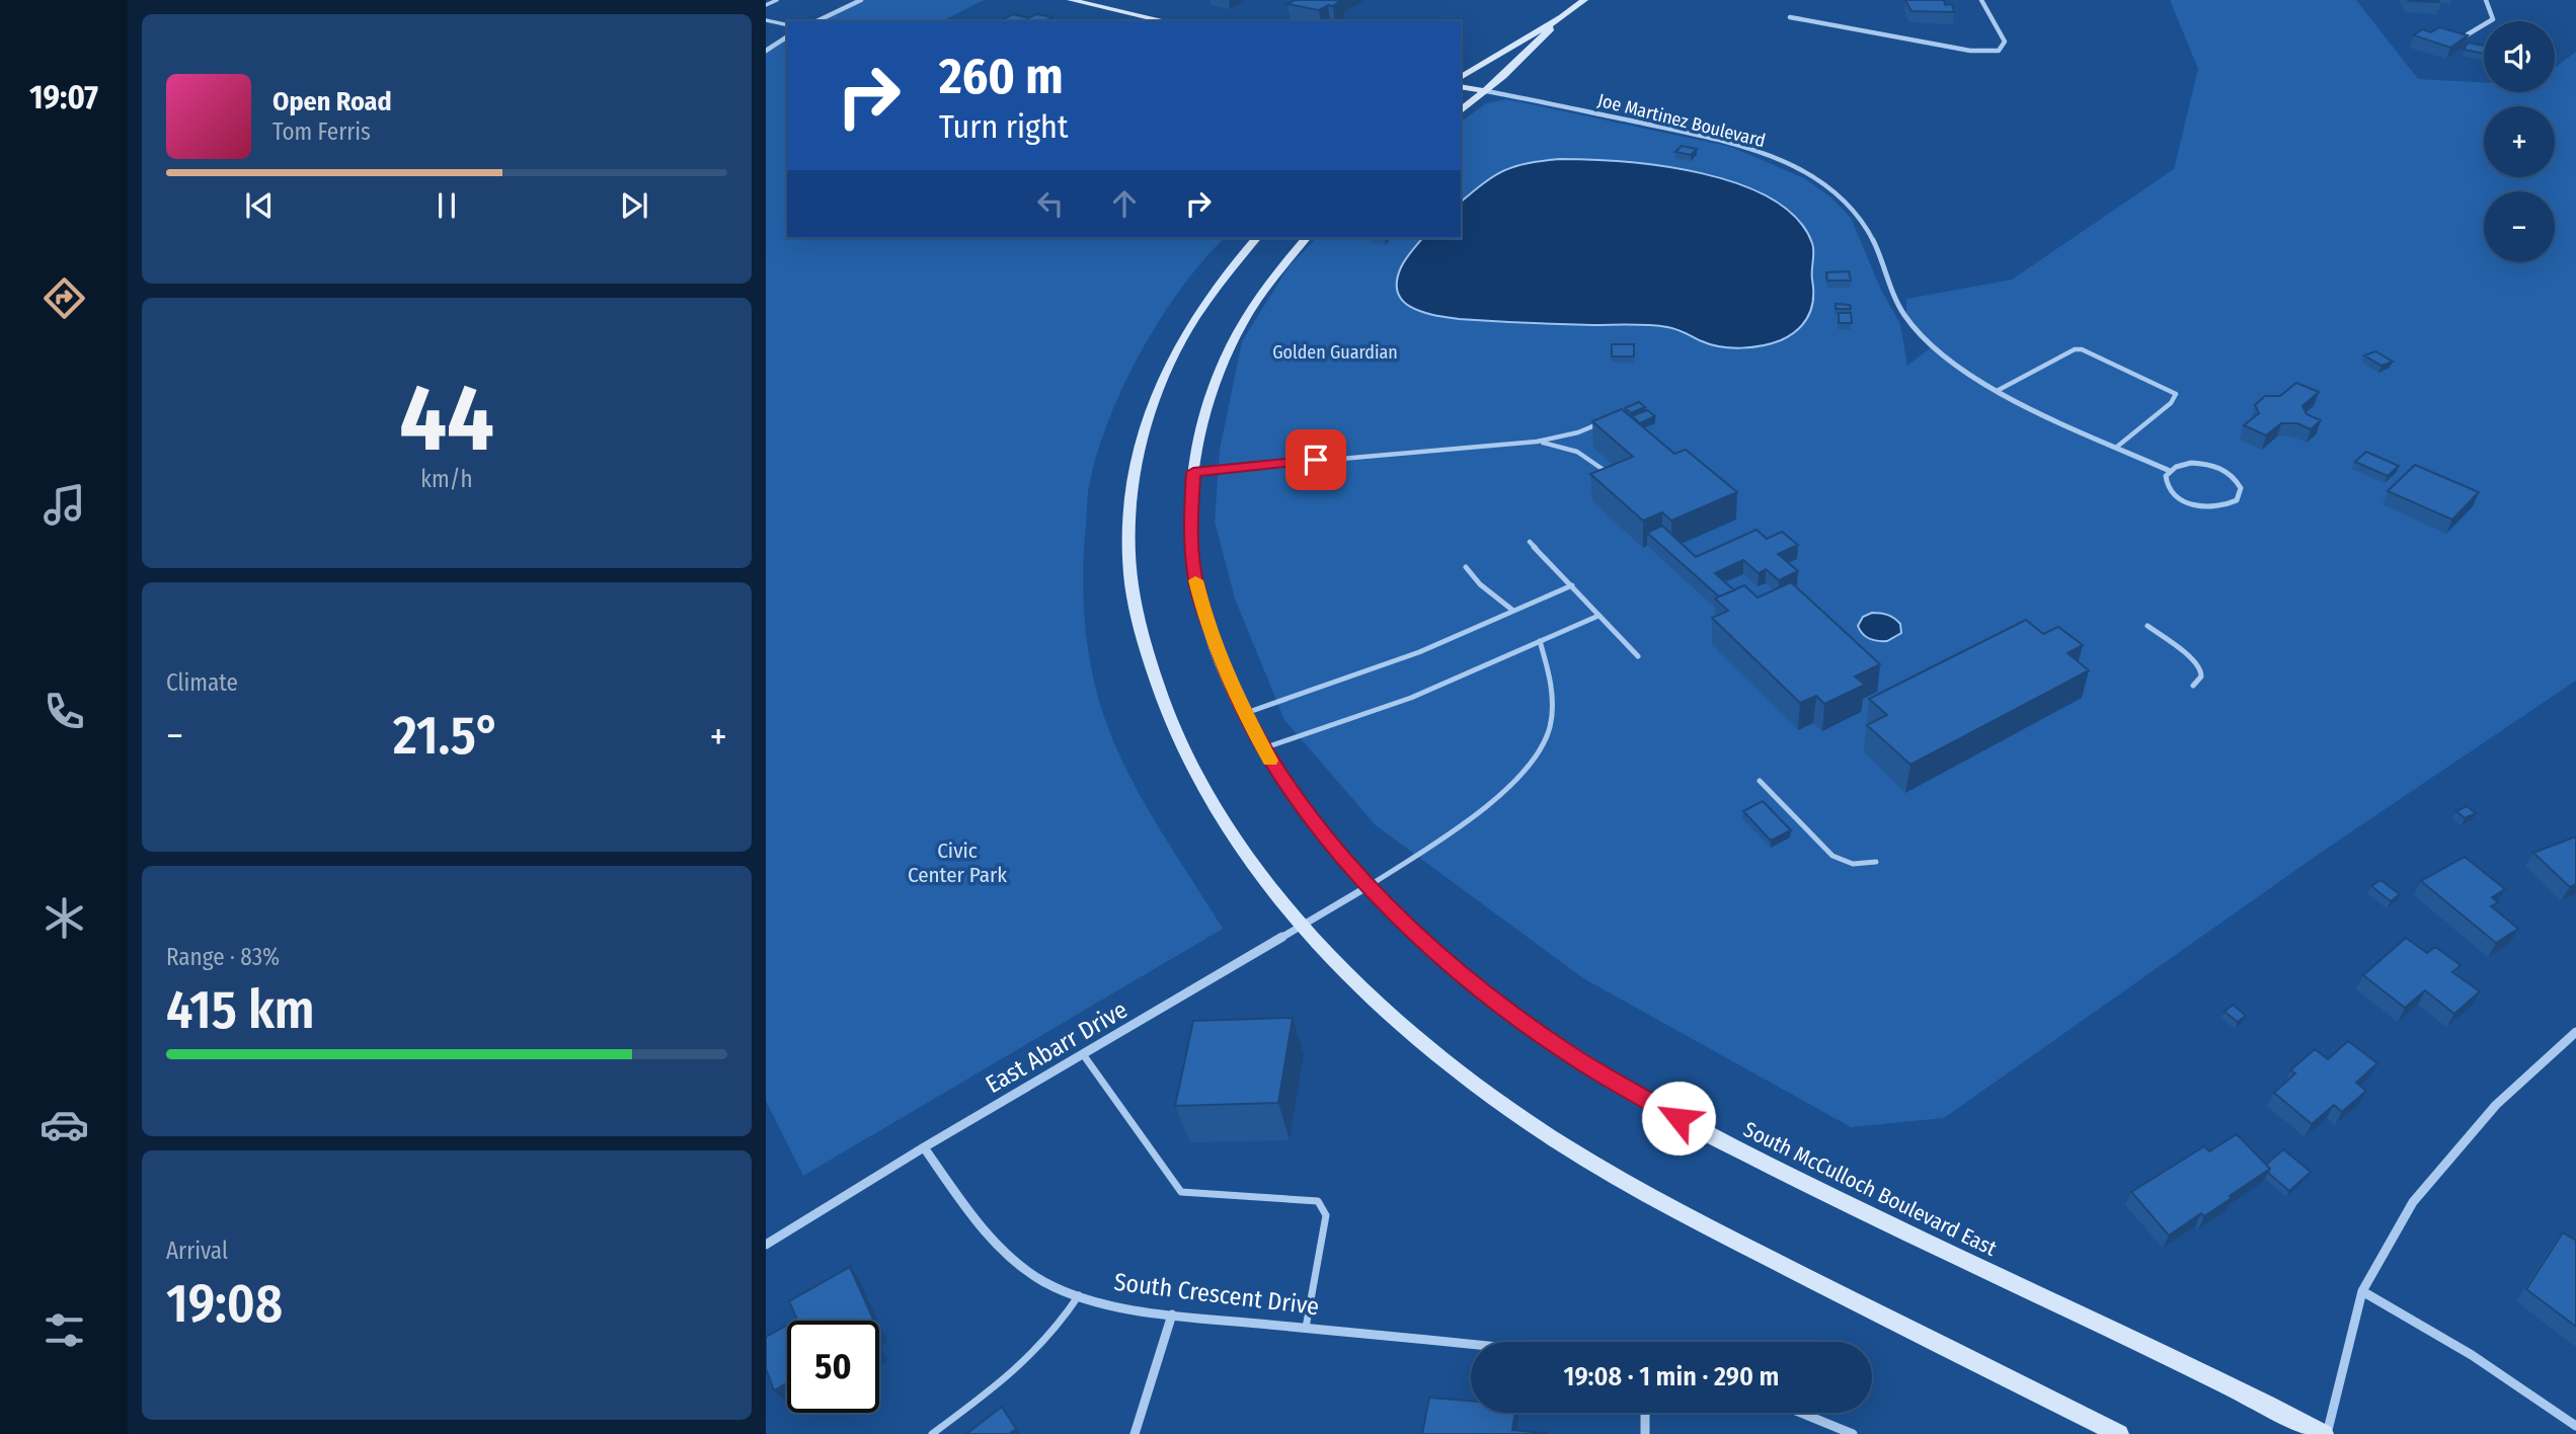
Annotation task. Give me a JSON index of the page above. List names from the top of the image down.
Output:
{
  "streets": {
    "main road": ["South McCulloch Boulevard East"],
    "street": ["Joe Martinez Boulevard", "East Abarr Drive", "South Crescent Drive"]
  },
  "crossings": [
    ["East Abarr Drive", "South McCulloch Boulevard East"],
    ["East Abarr Drive", "South Crescent Drive"]
  ],
  "parks": ["Golden Guardian", "Civic Center Park"],
  "page": {
    "tabs": "19:07",
    "map_buttons": ["+", "−"],
    "turn": ["260 m", "Turn right"],
    "song": ["Open Road", "Tom Ferris"],
    "tile": [
      ["44", "km/h"],
      "Climate",
      ["Range · 83%", "415 km"],
      ["Arrival", "19:08"]
    ],
    "heat": ["−", "21.5°", "+"],
    "limit": "50",
    "trip": "19:08 · 1 min · 290 m"
  }
}
